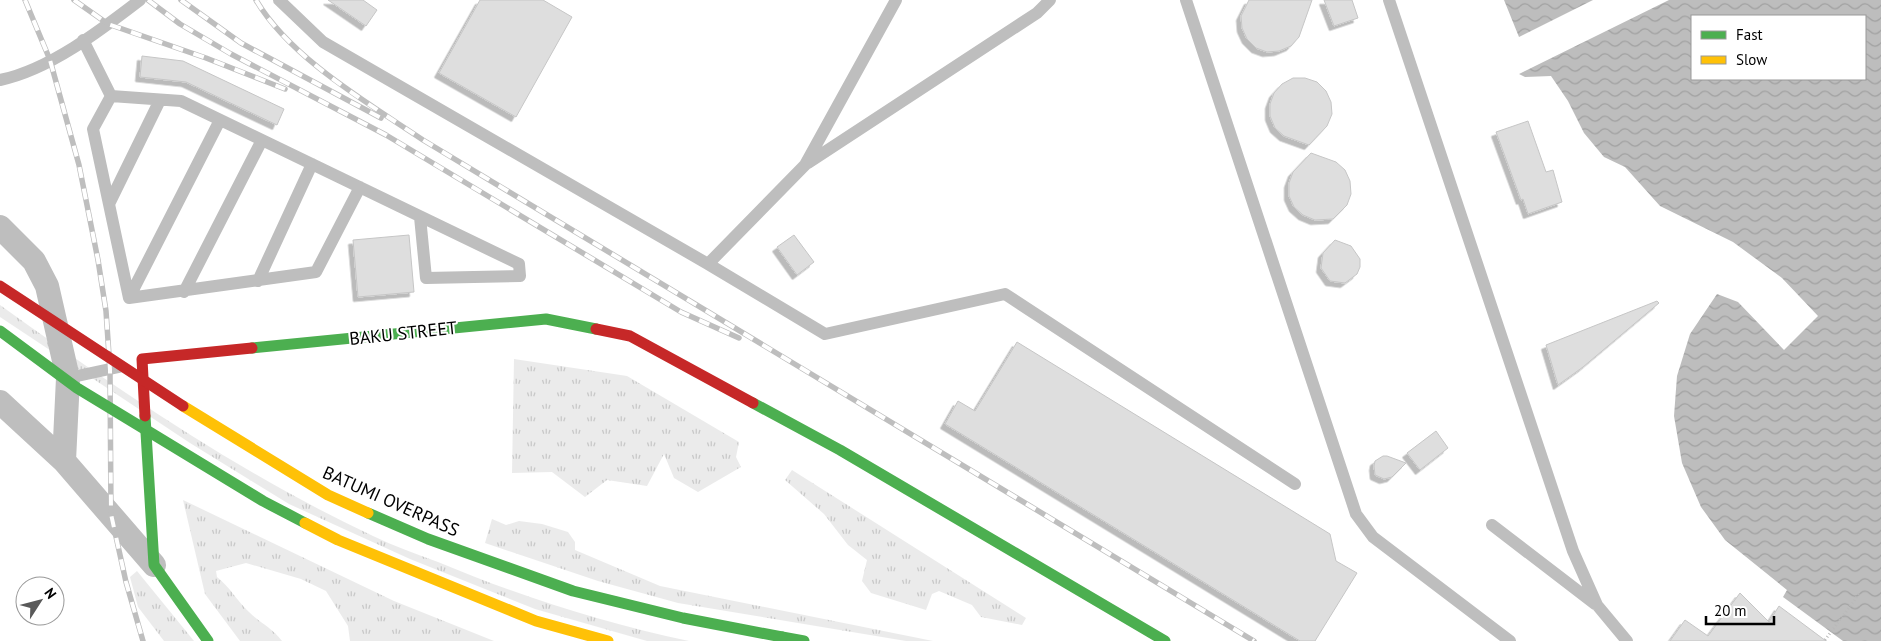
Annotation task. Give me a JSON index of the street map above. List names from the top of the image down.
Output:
{
  "streets": {
    "main road": ["BAKU STREET", "BATUMI OVERPASS"]
  },
  "legend": ["Fast", "Slow"],
  "scale_bar": "20 m",
  "north": "top right"
}
